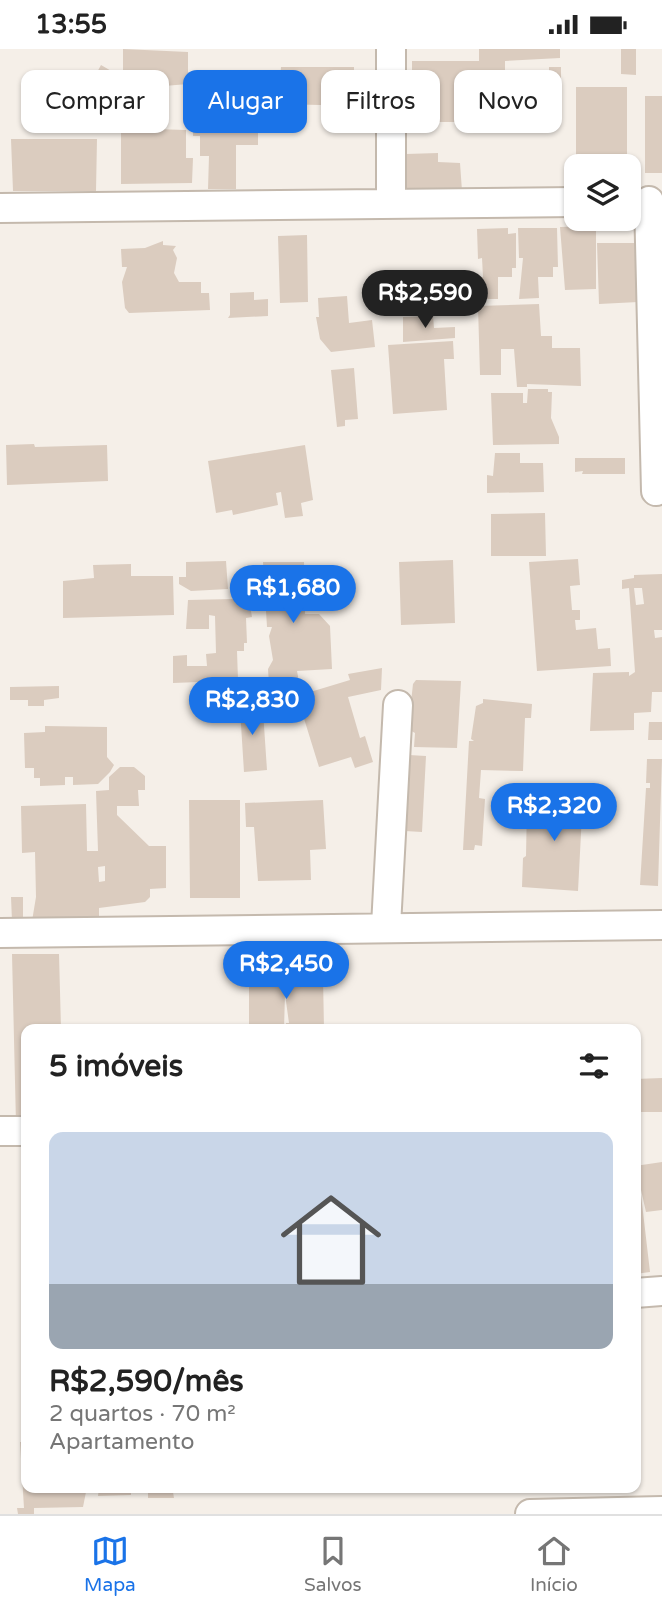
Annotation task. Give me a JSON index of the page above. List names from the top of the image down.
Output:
{
  "page": {
    "status": "13:55",
    "chip": [
      "Comprar",
      "Alugar",
      "Filtros",
      "Novo"
    ],
    "price": [
      "R$2,590",
      "R$1,680",
      "R$2,830",
      "R$2,320",
      "R$2,450"
    ],
    "heading": "5 imóveis",
    "list": [
      {
        "name": "R$2,590/mês",
        "note": "2 quartos · 70 m² · Apartamento"
      }
    ],
    "tabs": ["Mapa", "Salvos", "Início"]
  }
}
